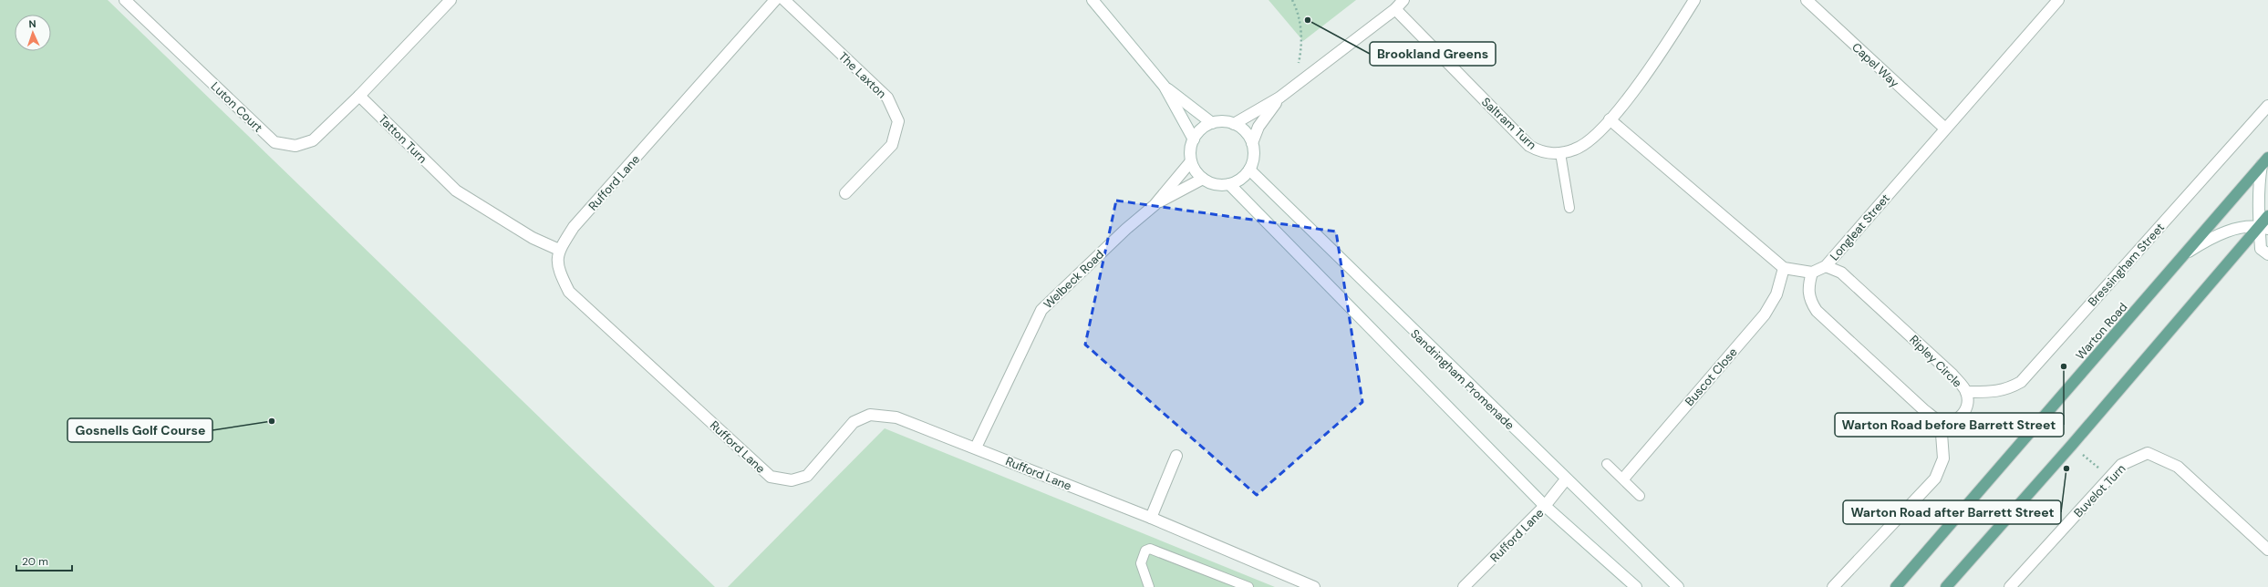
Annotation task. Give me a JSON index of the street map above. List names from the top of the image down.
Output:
{
  "streets": {
    "main road": ["Warton Road"],
    "street": [
      "Capel Way",
      "The Laxton",
      "Luton Court",
      "Saltram Turn",
      "Tatton Turn",
      "Rufford Lane",
      "Longleat Street",
      "Bressingham Street",
      "Welbeck Road",
      "Ripley Circle",
      "Buscot Close",
      "Sandringham Promenade",
      "Buvelot Turn"
    ]
  },
  "crossings": [
    ["Capel Way", "Longleat Street"],
    ["Luton Court", "Tatton Turn"],
    ["Tatton Turn", "Rufford Lane"],
    ["Rufford Lane", "Welbeck Road"],
    ["Rufford Lane", "Sandringham Promenade"],
    ["Longleat Street", "Ripley Circle"],
    ["Bressingham Street", "Ripley Circle"],
    ["Welbeck Road", "Sandringham Promenade"]
  ],
  "places": [
    "Brookland Greens",
    "Warton Road before Barrett Street",
    "Gosnells Golf Course",
    "Warton Road after Barrett Street"
  ],
  "scale_bar": "20 m",
  "north": "top"
}
